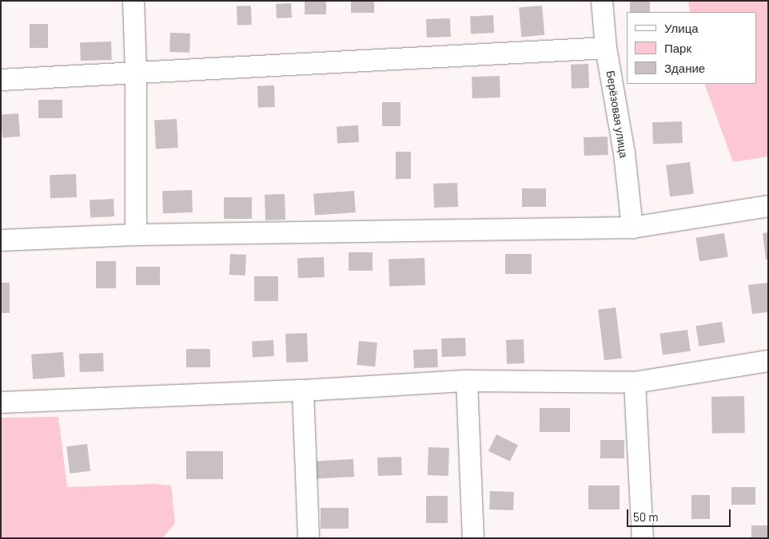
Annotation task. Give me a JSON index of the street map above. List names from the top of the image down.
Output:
{
  "streets": {
    "street": ["Берёзовая улица"]
  },
  "legend": ["Улица", "Парк", "Здание"],
  "scale_bar": "50 m"
}
